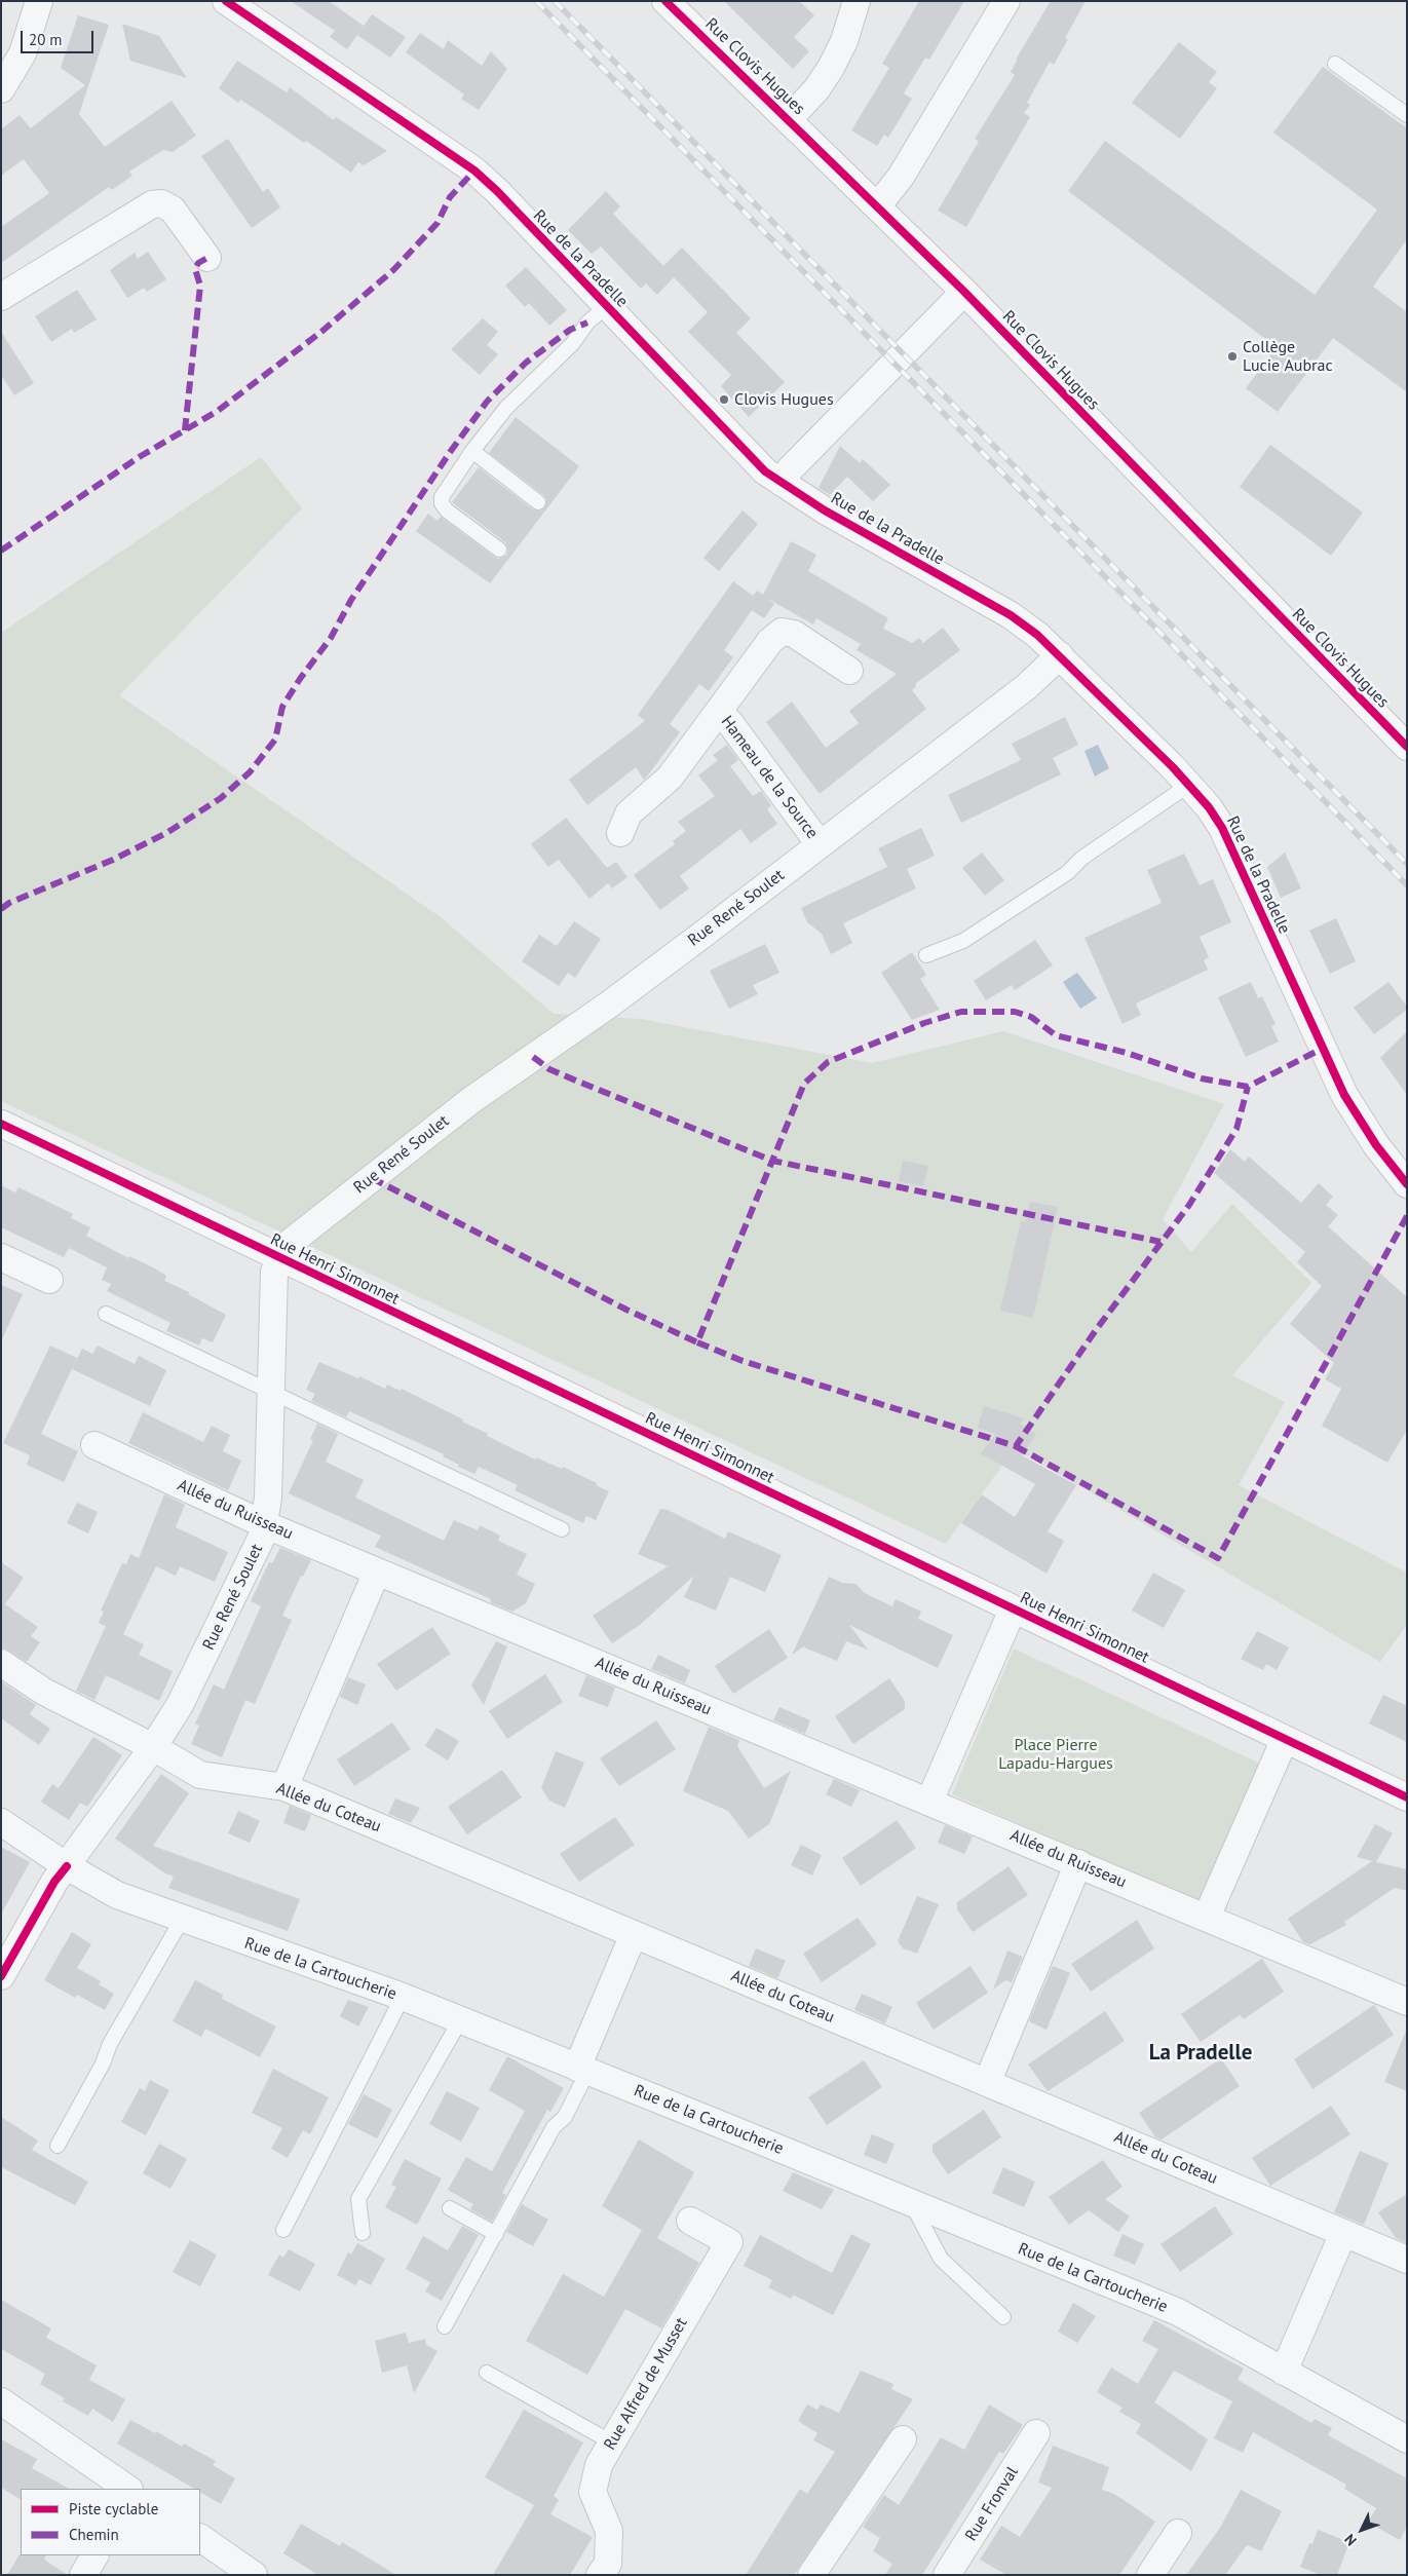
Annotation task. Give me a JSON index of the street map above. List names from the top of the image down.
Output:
{
  "streets": {
    "street": [
      "Rue Clovis Hugues",
      "Rue de la Pradelle",
      "Hameau de la Source",
      "Rue René Soulet",
      "Rue Henri Simonnet",
      "Allée du Ruisseau",
      "Allée du Coteau",
      "Rue de la Cartoucherie",
      "Rue Alfred de Musset",
      "Rue Fronval"
    ]
  },
  "crossings": [
    ["Rue de la Pradelle", "Rue René Soulet"],
    ["Hameau de la Source", "Rue René Soulet"],
    ["Rue René Soulet", "Rue Henri Simonnet"],
    ["Rue René Soulet", "Allée du Ruisseau"],
    ["Rue René Soulet", "Allée du Coteau"],
    ["Rue René Soulet", "Rue de la Cartoucherie"]
  ],
  "districts": ["La Pradelle"],
  "parks": ["Place Pierre Lapadu-Hargues"],
  "places": ["Collège Lucie Aubrac", "Clovis Hugues"],
  "legend": ["Piste cyclable", "Chemin"],
  "scale_bar": "20 m",
  "north": "bottom left"
}
